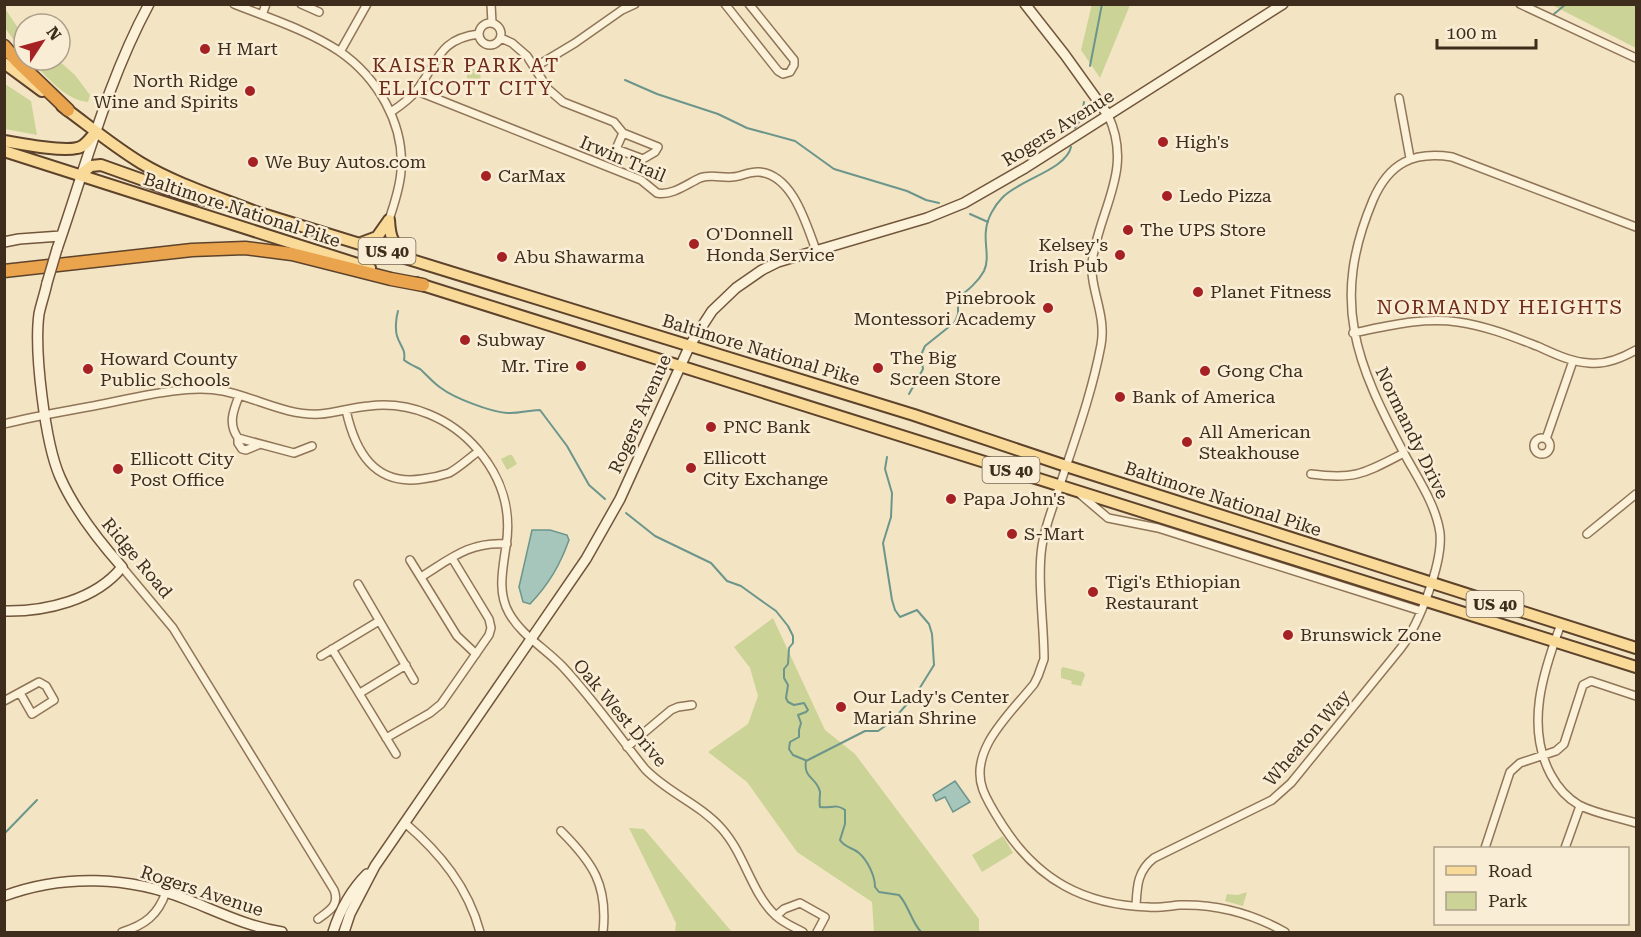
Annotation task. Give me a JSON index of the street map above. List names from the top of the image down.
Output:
{
  "streets": {
    "main road": [
      "Rogers Avenue",
      "Baltimore National Pike",
      "US 40",
      "Ridge Road"
    ],
    "street": [
      "Irwin Trail",
      "Normandy Drive",
      "Oak West Drive",
      "Wheaton Way"
    ]
  },
  "crossings": [
    ["Rogers Avenue", "Irwin Trail"],
    ["Rogers Avenue", "Baltimore National Pike"],
    ["Rogers Avenue", "Oak West Drive"],
    ["Baltimore National Pike", "Normandy Drive"],
    ["Baltimore National Pike", "Ridge Road"],
    ["Baltimore National Pike", "Wheaton Way"],
    ["Normandy Drive", "Wheaton Way"],
    ["Ridge Road", "Oak West Drive"]
  ],
  "districts": ["KAISER PARK AT ELLICOTT CITY", "NORMANDY HEIGHTS"],
  "places": [
    "H Mart",
    "North Ridge Wine and Spirits",
    "High's",
    "We Buy Autos.com",
    "CarMax",
    "Ledo Pizza",
    "The UPS Store",
    "O'Donnell Honda Service",
    "Kelsey's Irish Pub",
    "Abu Shawarma",
    "Planet Fitness",
    "Pinebrook Montessori Academy",
    "Subway",
    "Mr. Tire",
    "The Big Screen Store",
    "Howard County Public Schools",
    "Gong Cha",
    "Bank of America",
    "PNC Bank",
    "All American Steakhouse",
    "Ellicott City Exchange",
    "Ellicott City Post Office",
    "Papa John's",
    "S-Mart",
    "Tigi's Ethiopian Restaurant",
    "Brunswick Zone",
    "Our Lady's Center Marian Shrine"
  ],
  "legend": ["Road", "Park"],
  "scale_bar": "100 m",
  "north": "top right"
}
